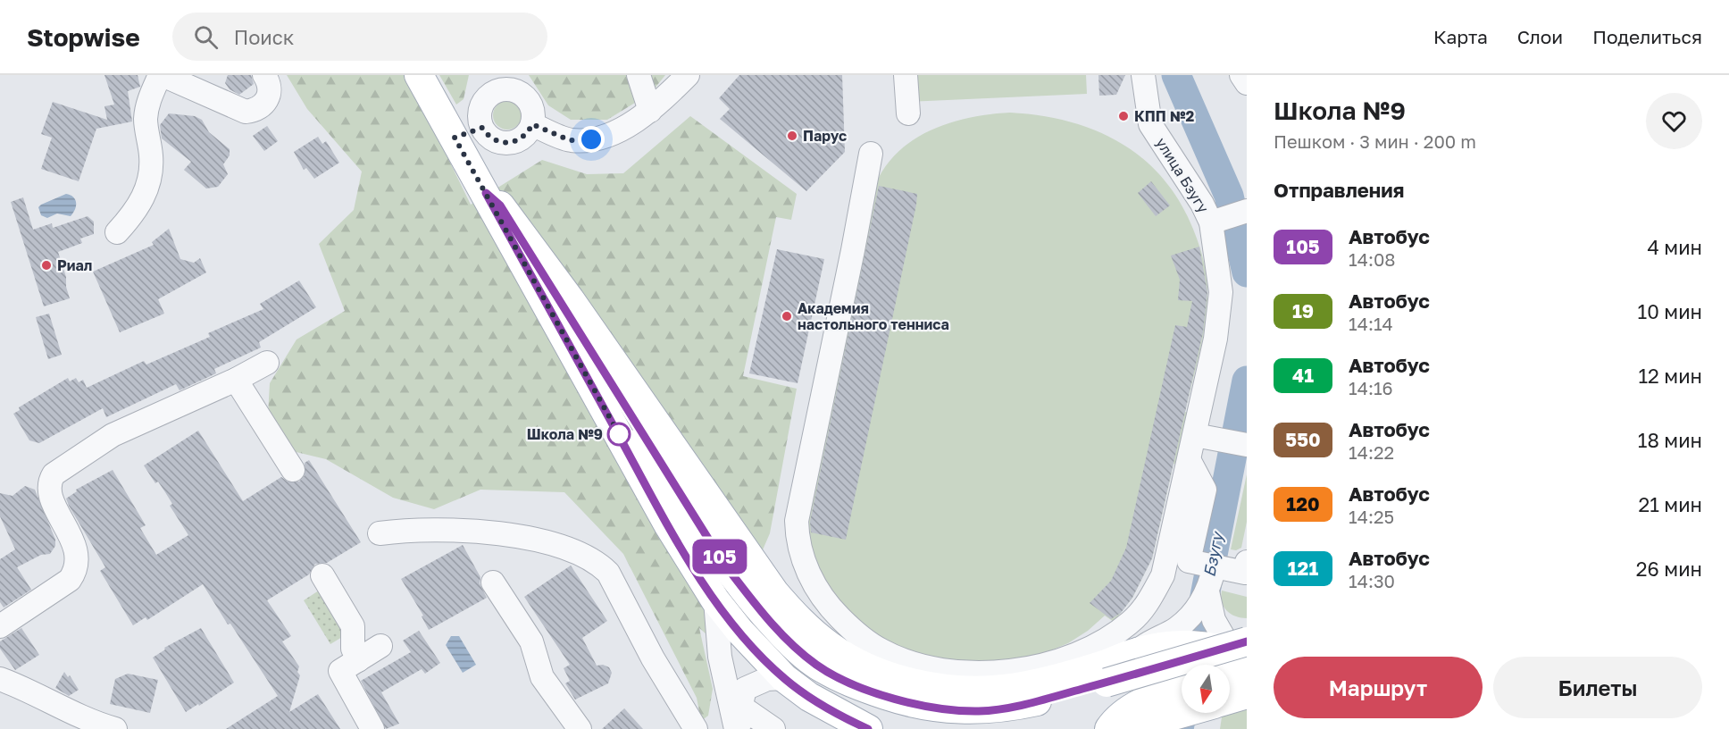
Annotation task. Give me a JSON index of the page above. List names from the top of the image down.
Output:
{
  "streets": {
    "street": ["улица Бзугу"]
  },
  "water": ["Бзугу"],
  "places": [
    "КПП №2",
    "Парус",
    "Риал",
    "Академия настольного тенниса",
    "Школа №9"
  ],
  "lines": ["bus line 105"],
  "north": "bottom",
  "page": {
    "header": "Stopwise",
    "search": "Поиск",
    "nav": ["Карта", "Слои", "Поделиться"],
    "on_map": "105",
    "heading": [
      ["Школа №9", "Пешком · 3 мин · 200 m"],
      "Отправления"
    ],
    "list": [
      {
        "mark": "105",
        "name": "Автобус",
        "note": "14:08",
        "value": "4 мин"
      },
      {
        "mark": "19",
        "name": "Автобус",
        "note": "14:14",
        "value": "10 мин"
      },
      {
        "mark": "41",
        "name": "Автобус",
        "note": "14:16",
        "value": "12 мин"
      },
      {
        "mark": "550",
        "name": "Автобус",
        "note": "14:22",
        "value": "18 мин"
      },
      {
        "mark": "120",
        "name": "Автобус",
        "note": "14:25",
        "value": "21 мин"
      },
      {
        "mark": "121",
        "name": "Автобус",
        "note": "14:30",
        "value": "26 мин"
      }
    ],
    "buttons": ["Маршрут", "Билеты"]
  }
}
